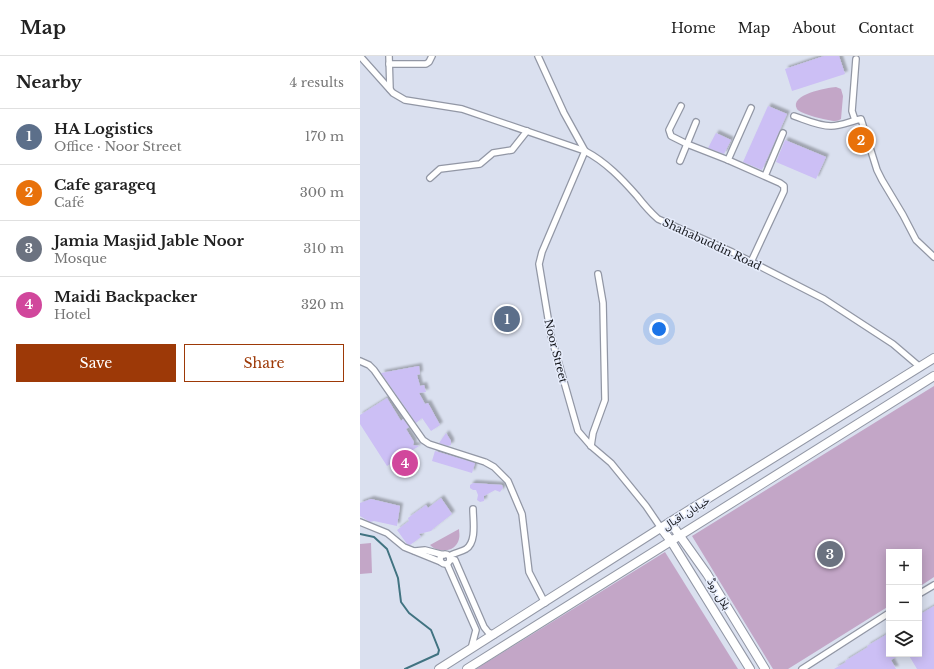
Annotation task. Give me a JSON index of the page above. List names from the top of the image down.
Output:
{
  "streets": {
    "main road": ["خیابان اقبال", "ہلال روڈ"],
    "street": ["Shahabuddin Road", "Noor Street"]
  },
  "crossings": [
    ["Shahabuddin Road", "Noor Street"],
    ["Shahabuddin Road", "خیابان اقبال"],
    ["Noor Street", "خیابان اقبال"],
    ["Noor Street", "ہلال روڈ"],
    ["خیابان اقبال", "ہلال روڈ"]
  ],
  "page": {
    "header": "Map",
    "nav": [
      "Home",
      "Map",
      "About",
      "Contact"
    ],
    "heading": ["Nearby", "4 results"],
    "list": [
      {
        "mark": "1",
        "name": "HA Logistics",
        "note": "Office · Noor Street",
        "value": "170 m"
      },
      {
        "mark": "2",
        "name": "Cafe garageq",
        "note": "Café",
        "value": "300 m"
      },
      {
        "mark": "3",
        "name": "Jamia Masjid Jable Noor",
        "note": "Mosque",
        "value": "310 m"
      },
      {
        "mark": "4",
        "name": "Maidi Backpacker",
        "note": "Hotel",
        "value": "320 m"
      }
    ],
    "pins": [
      "2",
      "1",
      "4",
      "3"
    ],
    "buttons": ["Save", "Share"],
    "map_buttons": ["+", "−"]
  }
}
